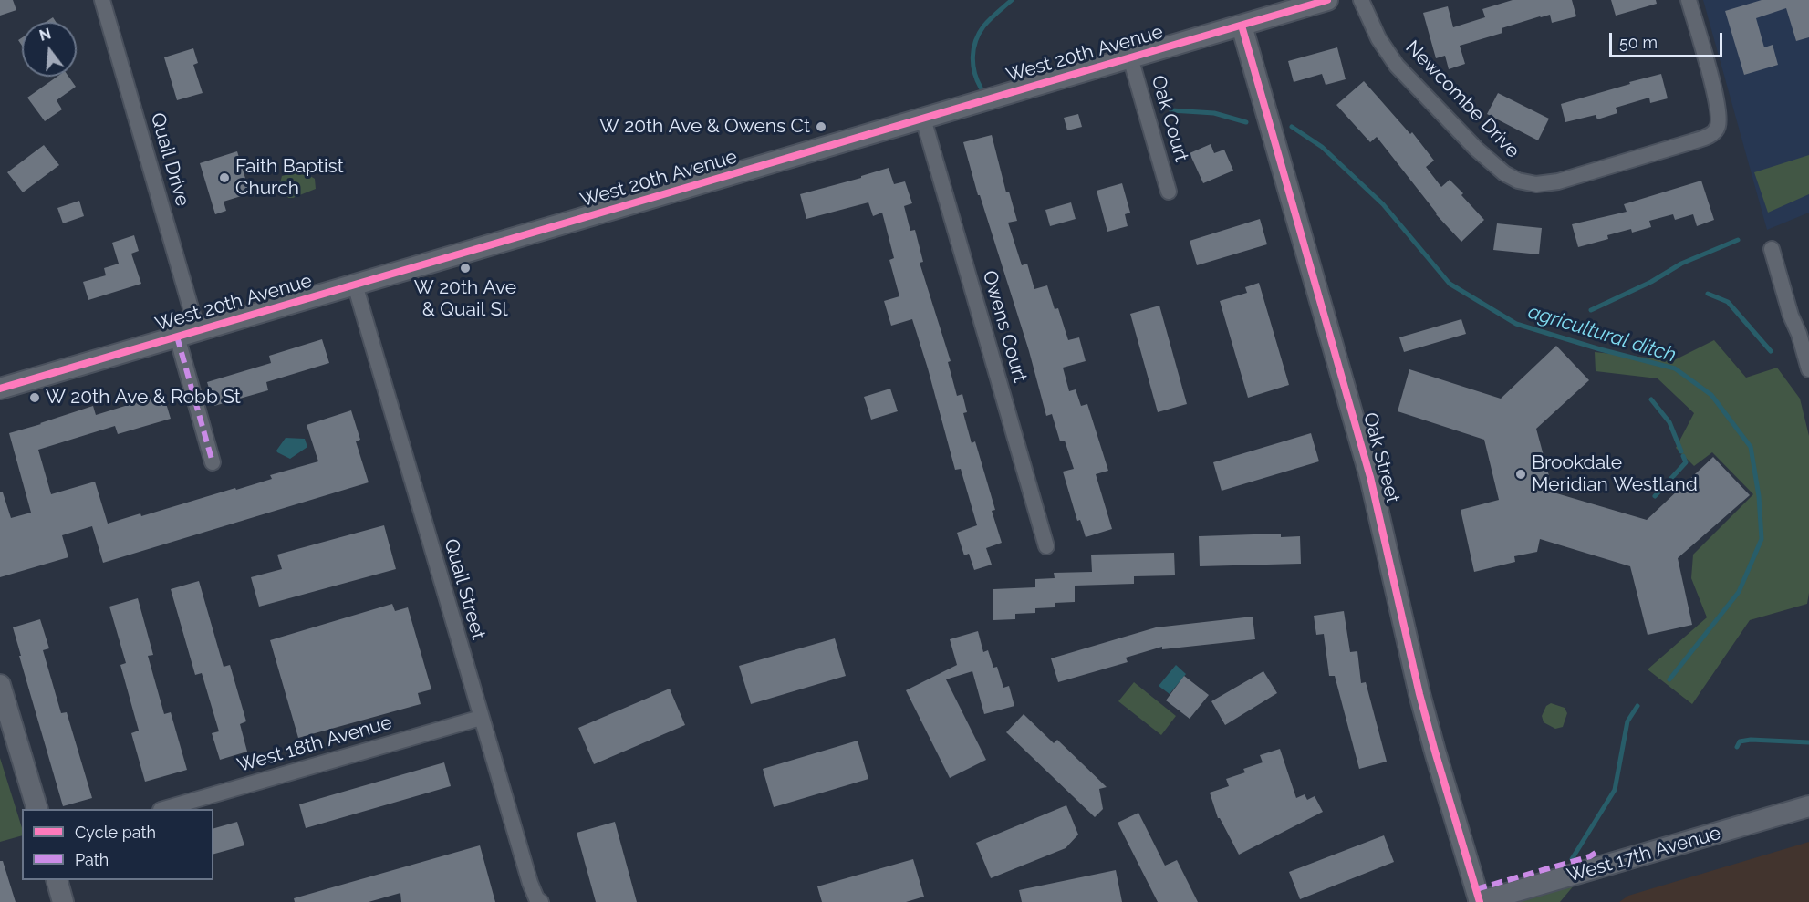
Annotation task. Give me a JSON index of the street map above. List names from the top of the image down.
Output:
{
  "streets": {
    "street": [
      "West 20th Avenue",
      "Newcombe Drive",
      "Oak Court",
      "Quail Drive",
      "Owens Court",
      "Oak Street",
      "Quail Street",
      "West 18th Avenue",
      "West 17th Avenue"
    ]
  },
  "crossings": [
    ["West 20th Avenue", "Oak Court"],
    ["West 20th Avenue", "Quail Drive"],
    ["West 20th Avenue", "Owens Court"],
    ["West 20th Avenue", "Oak Street"],
    ["West 20th Avenue", "Quail Street"],
    ["Oak Street", "West 17th Avenue"],
    ["Quail Street", "West 18th Avenue"]
  ],
  "water": ["agricultural ditch"],
  "places": [
    "W 20th Ave & Owens Ct",
    "Faith Baptist Church",
    "W 20th Ave & Quail St",
    "W 20th Ave & Robb St",
    "Brookdale Meridian Westland"
  ],
  "legend": ["Cycle path", "Path"],
  "scale_bar": "50 m",
  "north": "top"
}
